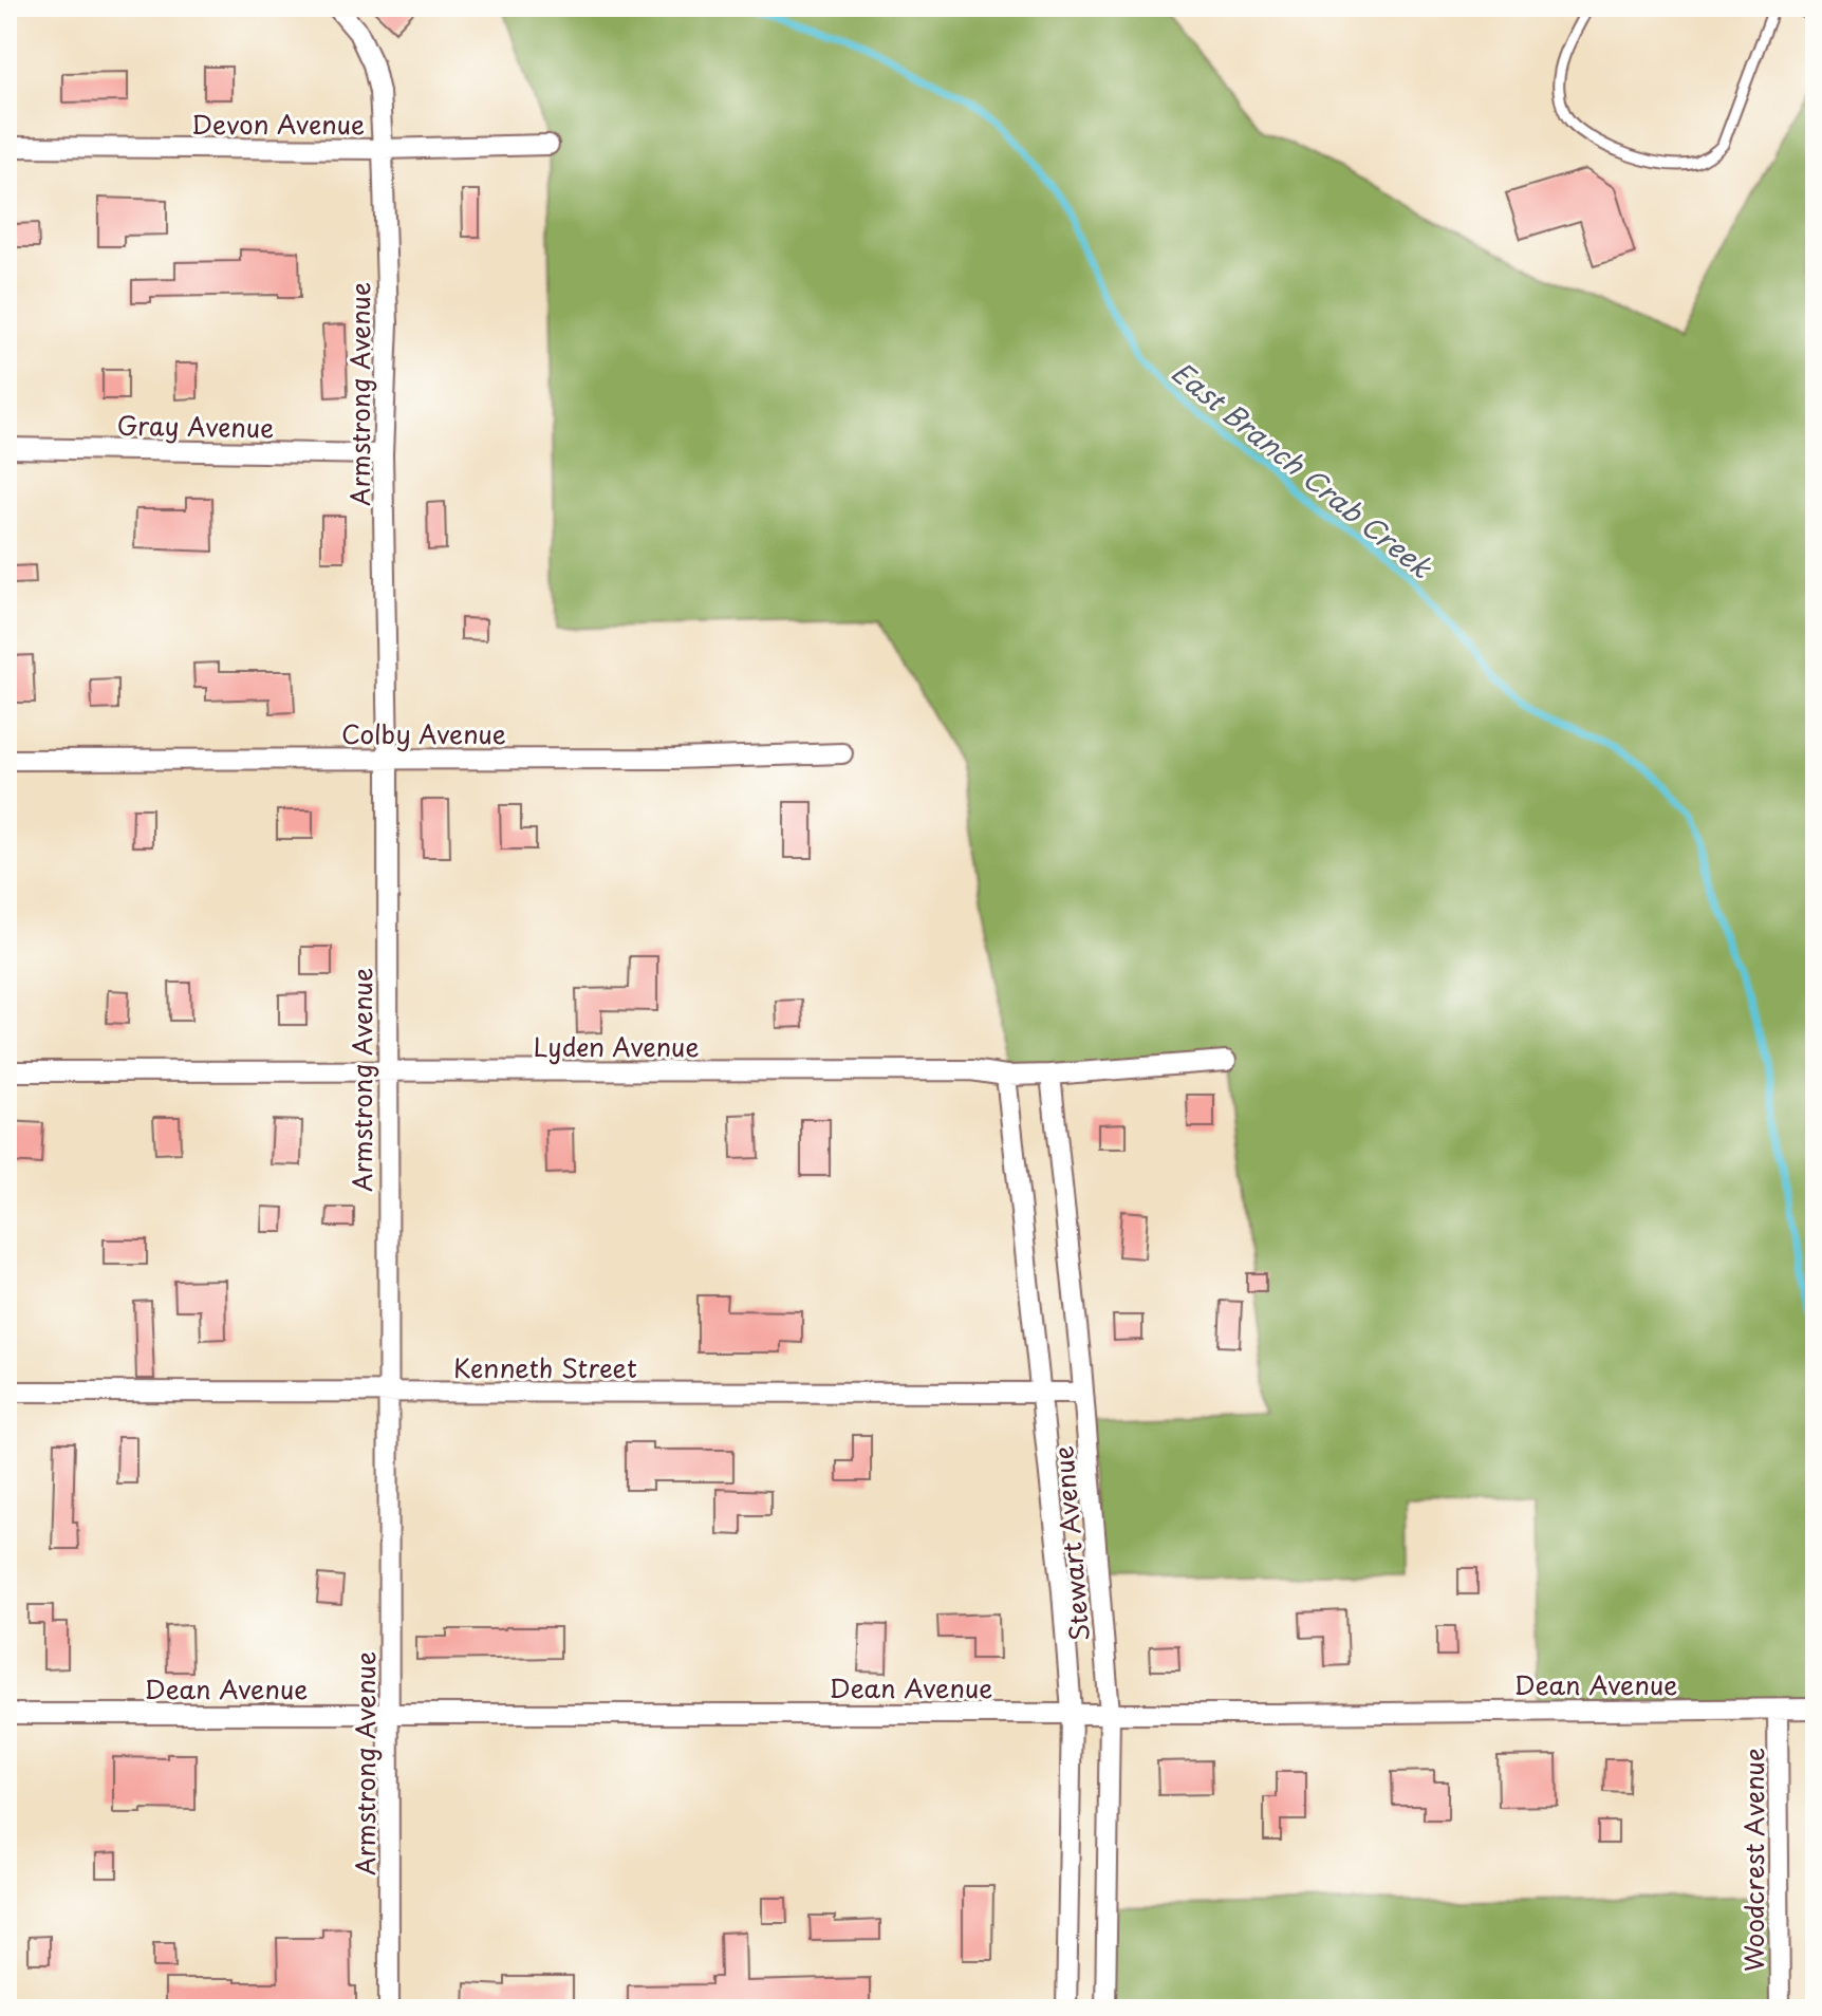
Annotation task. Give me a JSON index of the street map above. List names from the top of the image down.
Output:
{
  "streets": {
    "street": [
      "Devon Avenue",
      "Armstrong Avenue",
      "Gray Avenue",
      "Colby Avenue",
      "Lyden Avenue",
      "Kenneth Street",
      "Stewart Avenue",
      "Dean Avenue",
      "Woodcrest Avenue"
    ]
  },
  "crossings": [
    ["Devon Avenue", "Armstrong Avenue"],
    ["Armstrong Avenue", "Gray Avenue"],
    ["Armstrong Avenue", "Colby Avenue"],
    ["Armstrong Avenue", "Lyden Avenue"],
    ["Armstrong Avenue", "Kenneth Street"],
    ["Armstrong Avenue", "Dean Avenue"],
    ["Lyden Avenue", "Stewart Avenue"],
    ["Kenneth Street", "Stewart Avenue"],
    ["Stewart Avenue", "Dean Avenue"],
    ["Dean Avenue", "Woodcrest Avenue"]
  ],
  "water": ["East Branch Crab Creek"]
}
